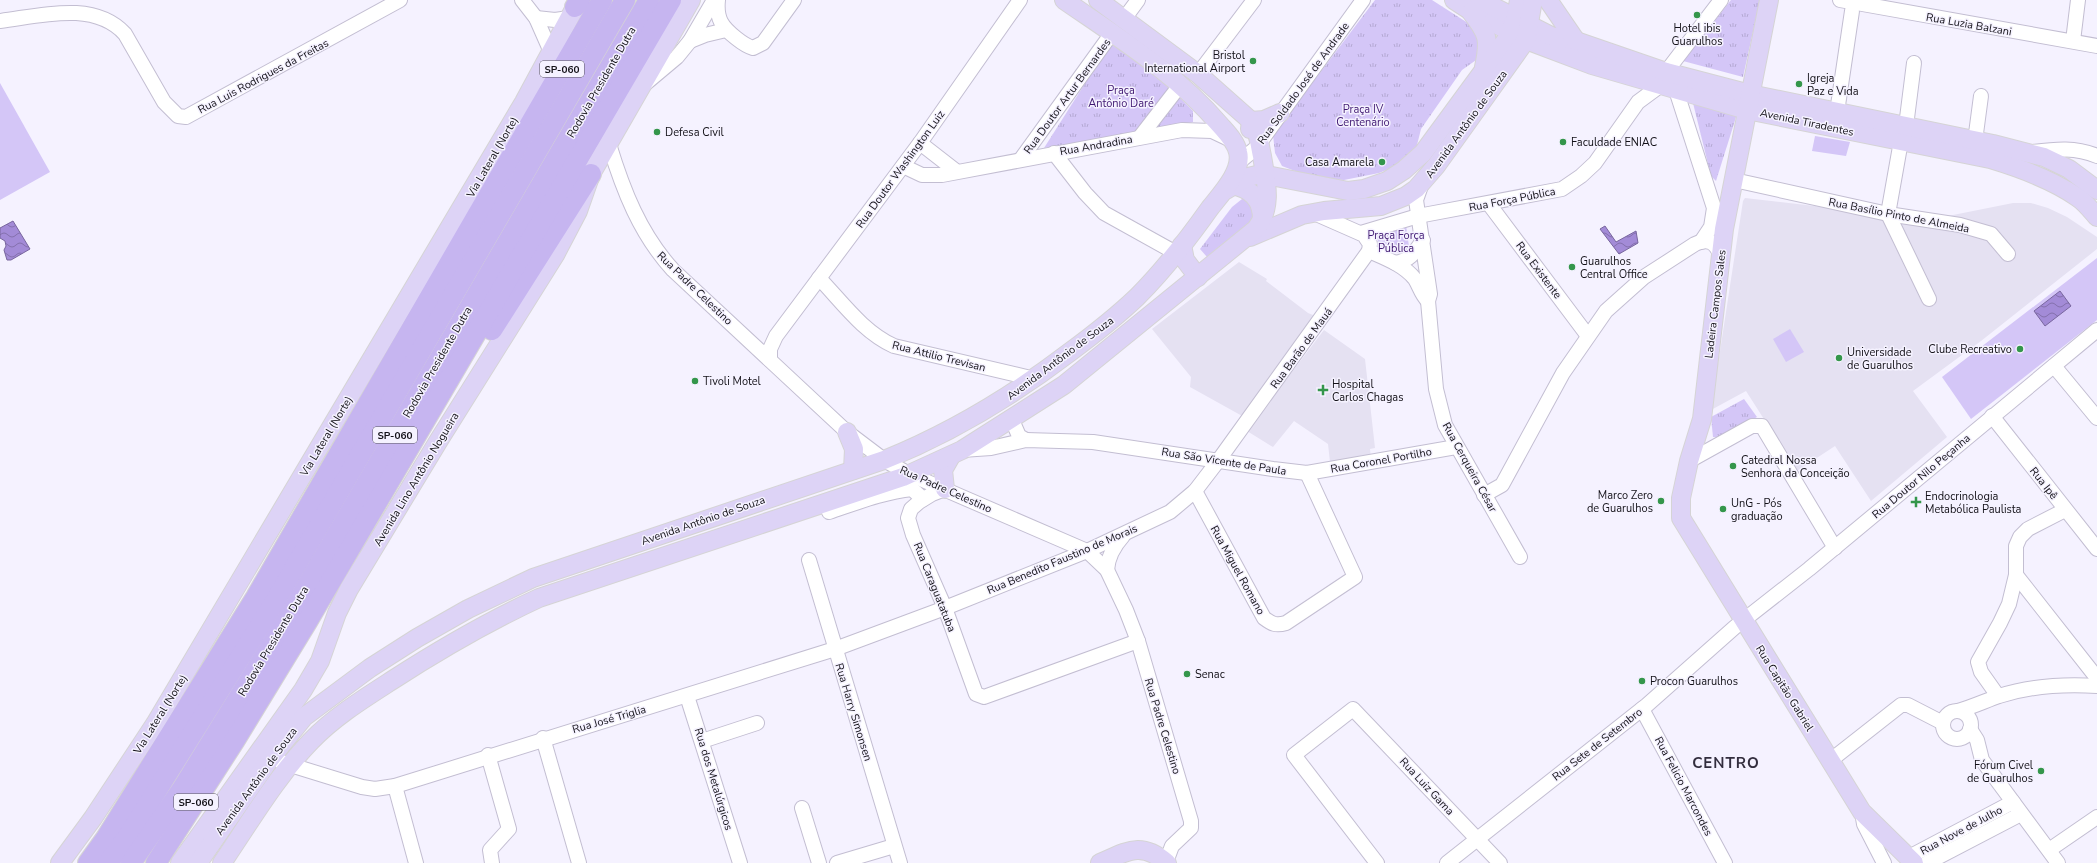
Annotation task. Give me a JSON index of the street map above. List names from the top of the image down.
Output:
{
  "streets": {
    "highway": ["SP-060", "Rodovia Presidente Dutra"],
    "main road": [
      "Avenida Tiradentes",
      "Avenida Antônio de Souza",
      "Via Lateral (Norte)",
      "Ladeira Campos Sales",
      "Avenida Lino Antônio Nogueira",
      "Rua Capitão Gabriel"
    ],
    "street": [
      "Rua Luzia Balzani",
      "Rua Luis Rodrigues da Freitas",
      "Rua Soldado José de Andrade",
      "Rua Doutor Artur Bernardes",
      "Rua Andradina",
      "Rua Doutor Washington Luiz",
      "Rua Força Pública",
      "Rua Basílio Pinto de Almeida",
      "Rua Existente",
      "Rua Padre Celestino",
      "Rua Barão de Mauá",
      "Rua Attilio Trevisan",
      "Rua Coronel Portilho",
      "Rua São Vicente de Paula",
      "Rua Cerqueira César",
      "Rua Doutor Nilo Peçanha",
      "Rua Ipê",
      "Rua Benedito Faustino de Morais",
      "Rua Miguel Romano",
      "Rua Caraguatatuba",
      "Rua Harry Simonsen",
      "Rua José Triglia",
      "Rua Sete de Setembro",
      "Rua dos Metalúrgicos",
      "Rua Luiz Gama",
      "Rua Felicio Marcondes",
      "Rua Nove de Julho"
    ]
  },
  "crossings": [
    ["Rua Soldado José de Andrade", "Avenida Antônio de Souza"],
    ["Rua Doutor Artur Bernardes", "Rua Andradina"],
    ["Avenida Tiradentes", "Avenida Antônio de Souza"],
    ["Avenida Tiradentes", "Rua Força Pública"],
    ["Avenida Tiradentes", "Ladeira Campos Sales"],
    ["Avenida Antônio de Souza", "Rua Padre Celestino"],
    ["Avenida Antônio de Souza", "Rua Attilio Trevisan"],
    ["Avenida Antônio de Souza", "Rua São Vicente de Paula"],
    ["Avenida Antônio de Souza", "Rua José Triglia"],
    ["Rua Andradina", "Rua Doutor Washington Luiz"],
    ["Rua Doutor Washington Luiz", "Rua Padre Celestino"],
    ["Rua Doutor Washington Luiz", "Rua Attilio Trevisan"],
    ["Rua Força Pública", "Rua Existente"],
    ["Rua Força Pública", "Rua Cerqueira César"],
    ["Rua Basílio Pinto de Almeida", "Ladeira Campos Sales"],
    ["Rua Padre Celestino", "Avenida Lino Antônio Nogueira"],
    ["Rua Padre Celestino", "Rua Benedito Faustino de Morais"],
    ["Rua Padre Celestino", "Rua Caraguatatuba"],
    ["Ladeira Campos Sales", "Rua Capitão Gabriel"],
    ["Rua Barão de Mauá", "Rua São Vicente de Paula"],
    ["Rua Barão de Mauá", "Rua Cerqueira César"],
    ["Rua Barão de Mauá", "Rua Benedito Faustino de Morais"],
    ["Rua Coronel Portilho", "Rua São Vicente de Paula"],
    ["Rua Coronel Portilho", "Rua Cerqueira César"],
    ["Rua Coronel Portilho", "Rua Miguel Romano"],
    ["Rua São Vicente de Paula", "Rua Benedito Faustino de Morais"],
    ["Rua São Vicente de Paula", "Rua Miguel Romano"],
    ["Rua Doutor Nilo Peçanha", "Rua Ipê"],
    ["Rua Doutor Nilo Peçanha", "Rua Capitão Gabriel"],
    ["Rua Doutor Nilo Peçanha", "Rua Sete de Setembro"],
    ["Rua Benedito Faustino de Morais", "Rua Miguel Romano"],
    ["Rua Benedito Faustino de Morais", "Rua Caraguatatuba"],
    ["Rua Benedito Faustino de Morais", "Rua José Triglia"],
    ["Rua Caraguatatuba", "Rua José Triglia"],
    ["Rua Capitão Gabriel", "Rua Sete de Setembro"],
    ["Rua Capitão Gabriel", "Rua Nove de Julho"],
    ["Rua Harry Simonsen", "Rua José Triglia"],
    ["Rua José Triglia", "Rua dos Metalúrgicos"],
    ["Rua Sete de Setembro", "Rua Luiz Gama"],
    ["Rua Sete de Setembro", "Rua Felicio Marcondes"]
  ],
  "districts": ["CENTRO"],
  "parks": ["Praça Antônio Daré", "Praça IV Centenário", "Praça Força Pública"],
  "places": {
    "other": [
      "Hotel ibis Guarulhos",
      "Bristol International Airport",
      "Igreja Paz e Vida",
      "Defesa Civil",
      "Faculdade ENIAC",
      "Casa Amarela",
      "Guarulhos Central Office",
      "Clube Recreativo",
      "Universidade de Guarulhos",
      "Tivoli Motel",
      "Catedral Nossa Senhora da Conceição",
      "Marco Zero de Guarulhos",
      "UnG - Pós graduação",
      "Senac",
      "Procon Guarulhos",
      "Fórum Civel de Guarulhos"
    ],
    "health": ["Hospital Carlos Chagas", "Endocrinologia Metabólica Paulista"]
  }
}
